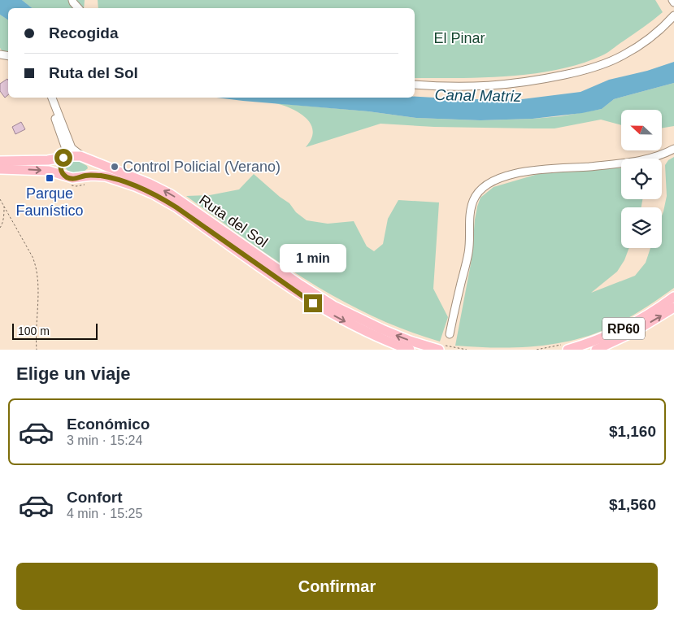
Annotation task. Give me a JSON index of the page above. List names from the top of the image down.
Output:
{
  "streets": {
    "main road": ["Ruta del Sol", "RP60"]
  },
  "water": ["Canal Matriz"],
  "parks": ["El Pinar"],
  "places": {
    "other": ["Control Policial (Verano)"],
    "transit": ["Parque Faunístico"]
  },
  "scale_bar": "100 m",
  "north": "left",
  "page": {
    "banner": ["Recogida", "Ruta del Sol"],
    "bubble": "1 min",
    "scale": "100 m",
    "heading": "Elige un viaje",
    "list": [
      {
        "name": "Económico",
        "note": "3 min · 15:24",
        "value": "$1,160"
      },
      {
        "name": "Confort",
        "note": "4 min · 15:25",
        "value": "$1,560"
      }
    ],
    "buttons": "Confirmar"
  }
}
